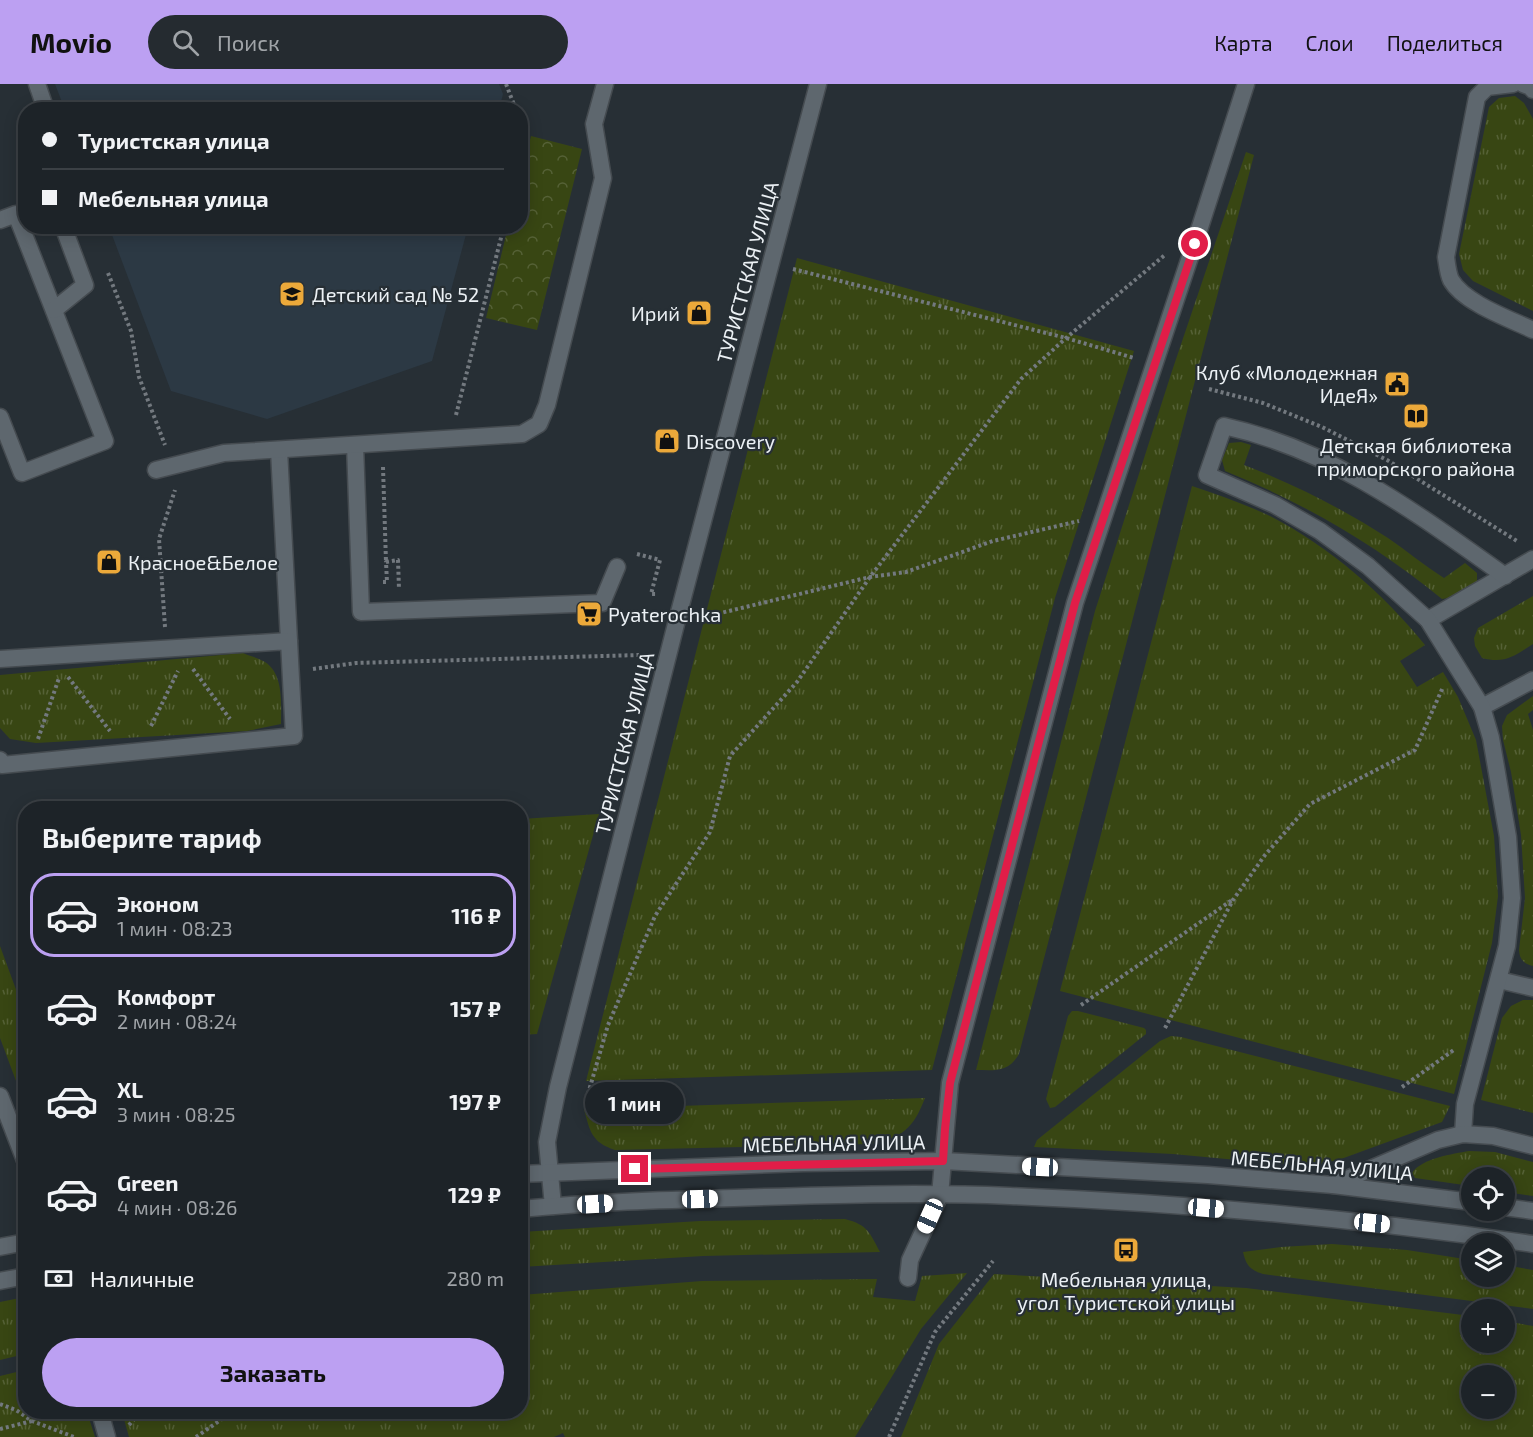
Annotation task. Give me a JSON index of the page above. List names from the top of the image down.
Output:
{
  "streets": {
    "street": ["ТУРИСТСКАЯ УЛИЦА", "МЕБЕЛЬНАЯ УЛИЦА"]
  },
  "crossings": [
    ["ТУРИСТСКАЯ УЛИЦА", "МЕБЕЛЬНАЯ УЛИЦА"]
  ],
  "places": {
    "school or university": ["Детский сад № 52"],
    "shop": ["Ирий", "Discovery", "Красное&Белое"],
    "public building": ["Клуб «Молодежная ИдеЯ»"],
    "library": ["Детская библиотека приморского района"],
    "supermarket": ["Pyaterochka"],
    "bus stop": ["Мебельная улица, угол Туристской улицы"]
  },
  "page": {
    "header": "Movio",
    "search": "Поиск",
    "nav": ["Карта", "Слои", "Поделиться"],
    "banner": ["Туристская улица", "Мебельная улица"],
    "heading": "Выберите тариф",
    "list": [
      {
        "name": "Эконом",
        "note": "1 мин · 08:23",
        "value": "116 ₽"
      },
      {
        "name": "Комфорт",
        "note": "2 мин · 08:24",
        "value": "157 ₽"
      },
      {
        "name": "XL",
        "note": "3 мин · 08:25",
        "value": "197 ₽"
      },
      {
        "name": "Green",
        "note": "4 мин · 08:26",
        "value": "129 ₽"
      }
    ],
    "bubble": "1 мин",
    "map_buttons": ["+", "−"],
    "pay": ["Наличные", "280 m"],
    "buttons": "Заказать"
  }
}
